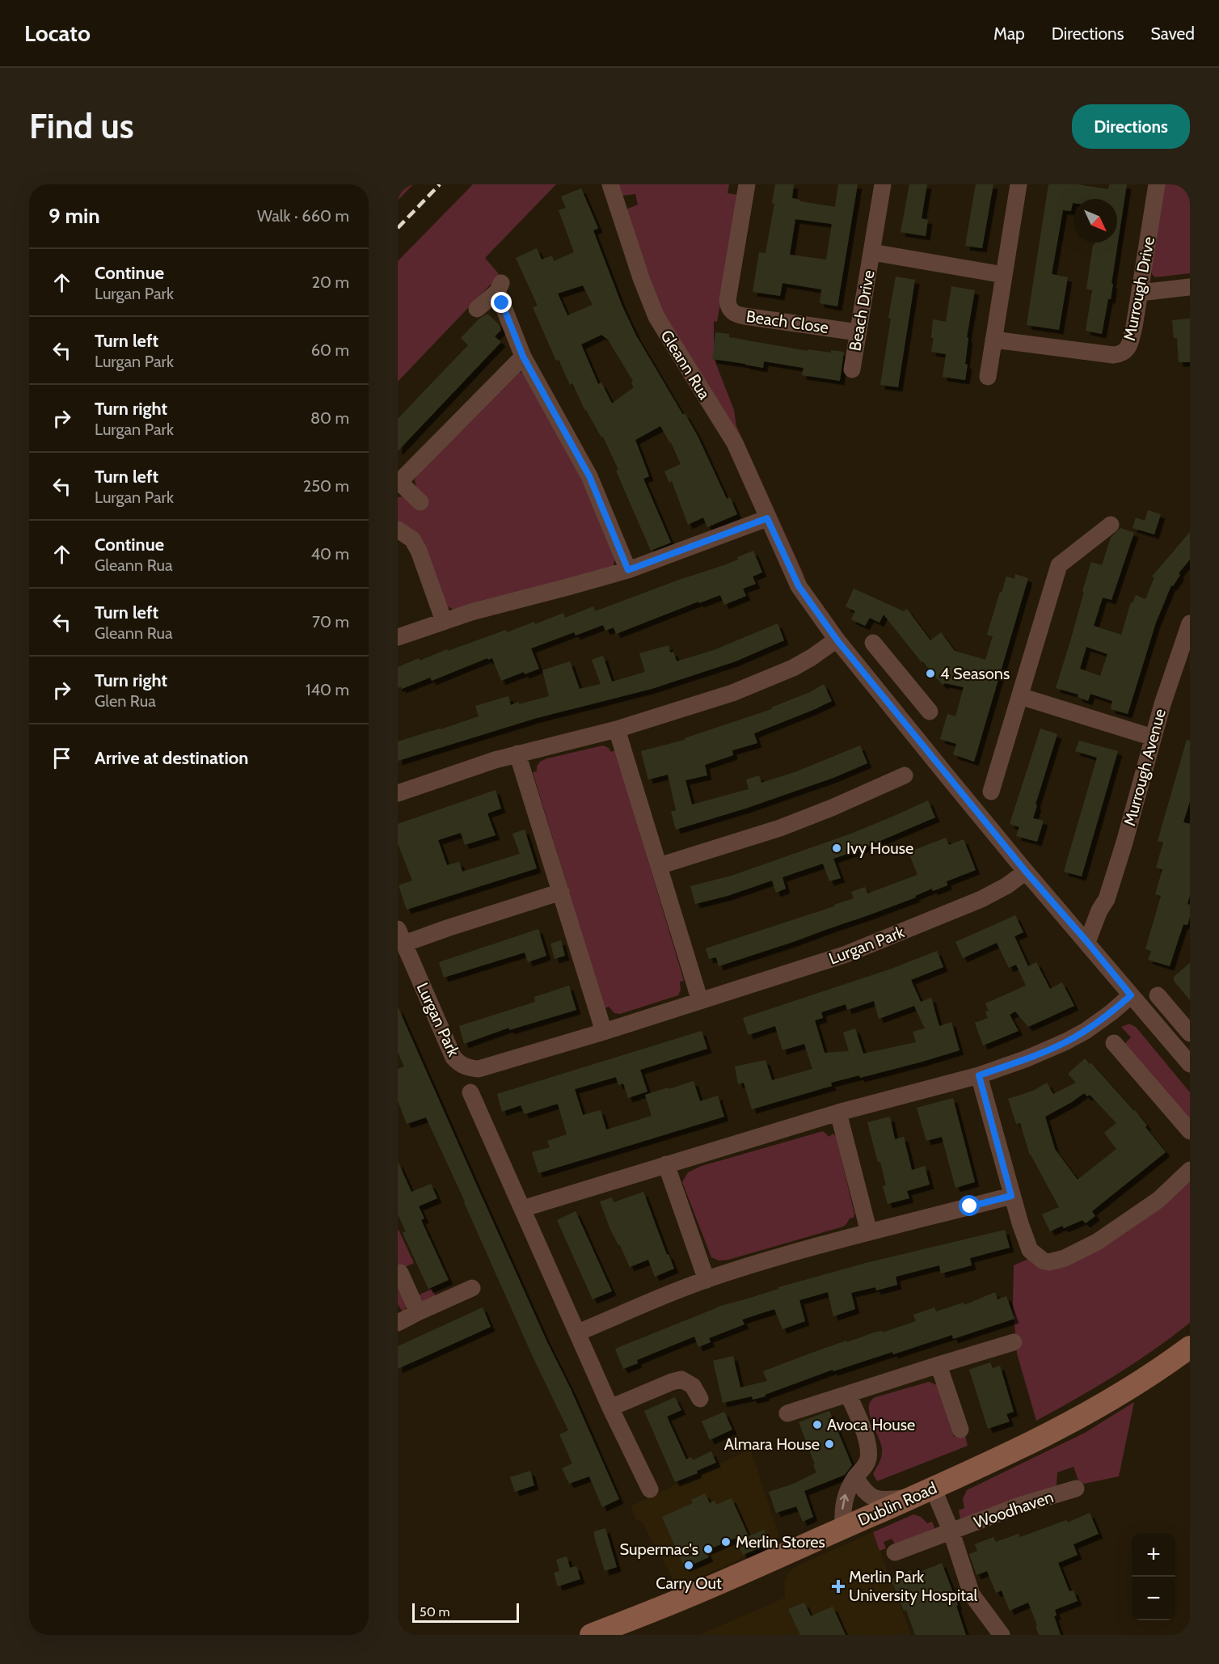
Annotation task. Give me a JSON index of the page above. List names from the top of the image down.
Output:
{
  "streets": {
    "main road": ["Dublin Road"],
    "street": [
      "Murrough Drive",
      "Beach Drive",
      "Beach Close",
      "Gleann Rua",
      "Murrough Avenue",
      "Lurgan Park",
      "Woodhaven"
    ]
  },
  "crossings": [
    ["Beach Drive", "Beach Close"]
  ],
  "places": {
    "other": [
      "4 Seasons",
      "Ivy House",
      "Avoca House",
      "Almara House",
      "Merlin Stores",
      "Supermac's",
      "Carry Out"
    ],
    "health": ["Merlin Park University Hospital"]
  },
  "scale_bar": "50 m",
  "north": "bottom right",
  "page": {
    "header": "Locato",
    "nav": ["Map", "Directions", "Saved"],
    "buttons": "Directions",
    "title": "Find us",
    "heading": ["9 min", "Walk · 660 m"],
    "list": [
      ["Continue", "Lurgan Park", "20 m"],
      ["Turn left", "Lurgan Park", "60 m"],
      ["Turn right", "Lurgan Park", "80 m"],
      ["Turn left", "Lurgan Park", "250 m"],
      ["Continue", "Gleann Rua", "40 m"],
      ["Turn left", "Gleann Rua", "70 m"],
      ["Turn right", "Glen Rua", "140 m"],
      "Arrive at destination"
    ],
    "map_buttons": ["+", "−"],
    "scale": "50 m"
  }
}
